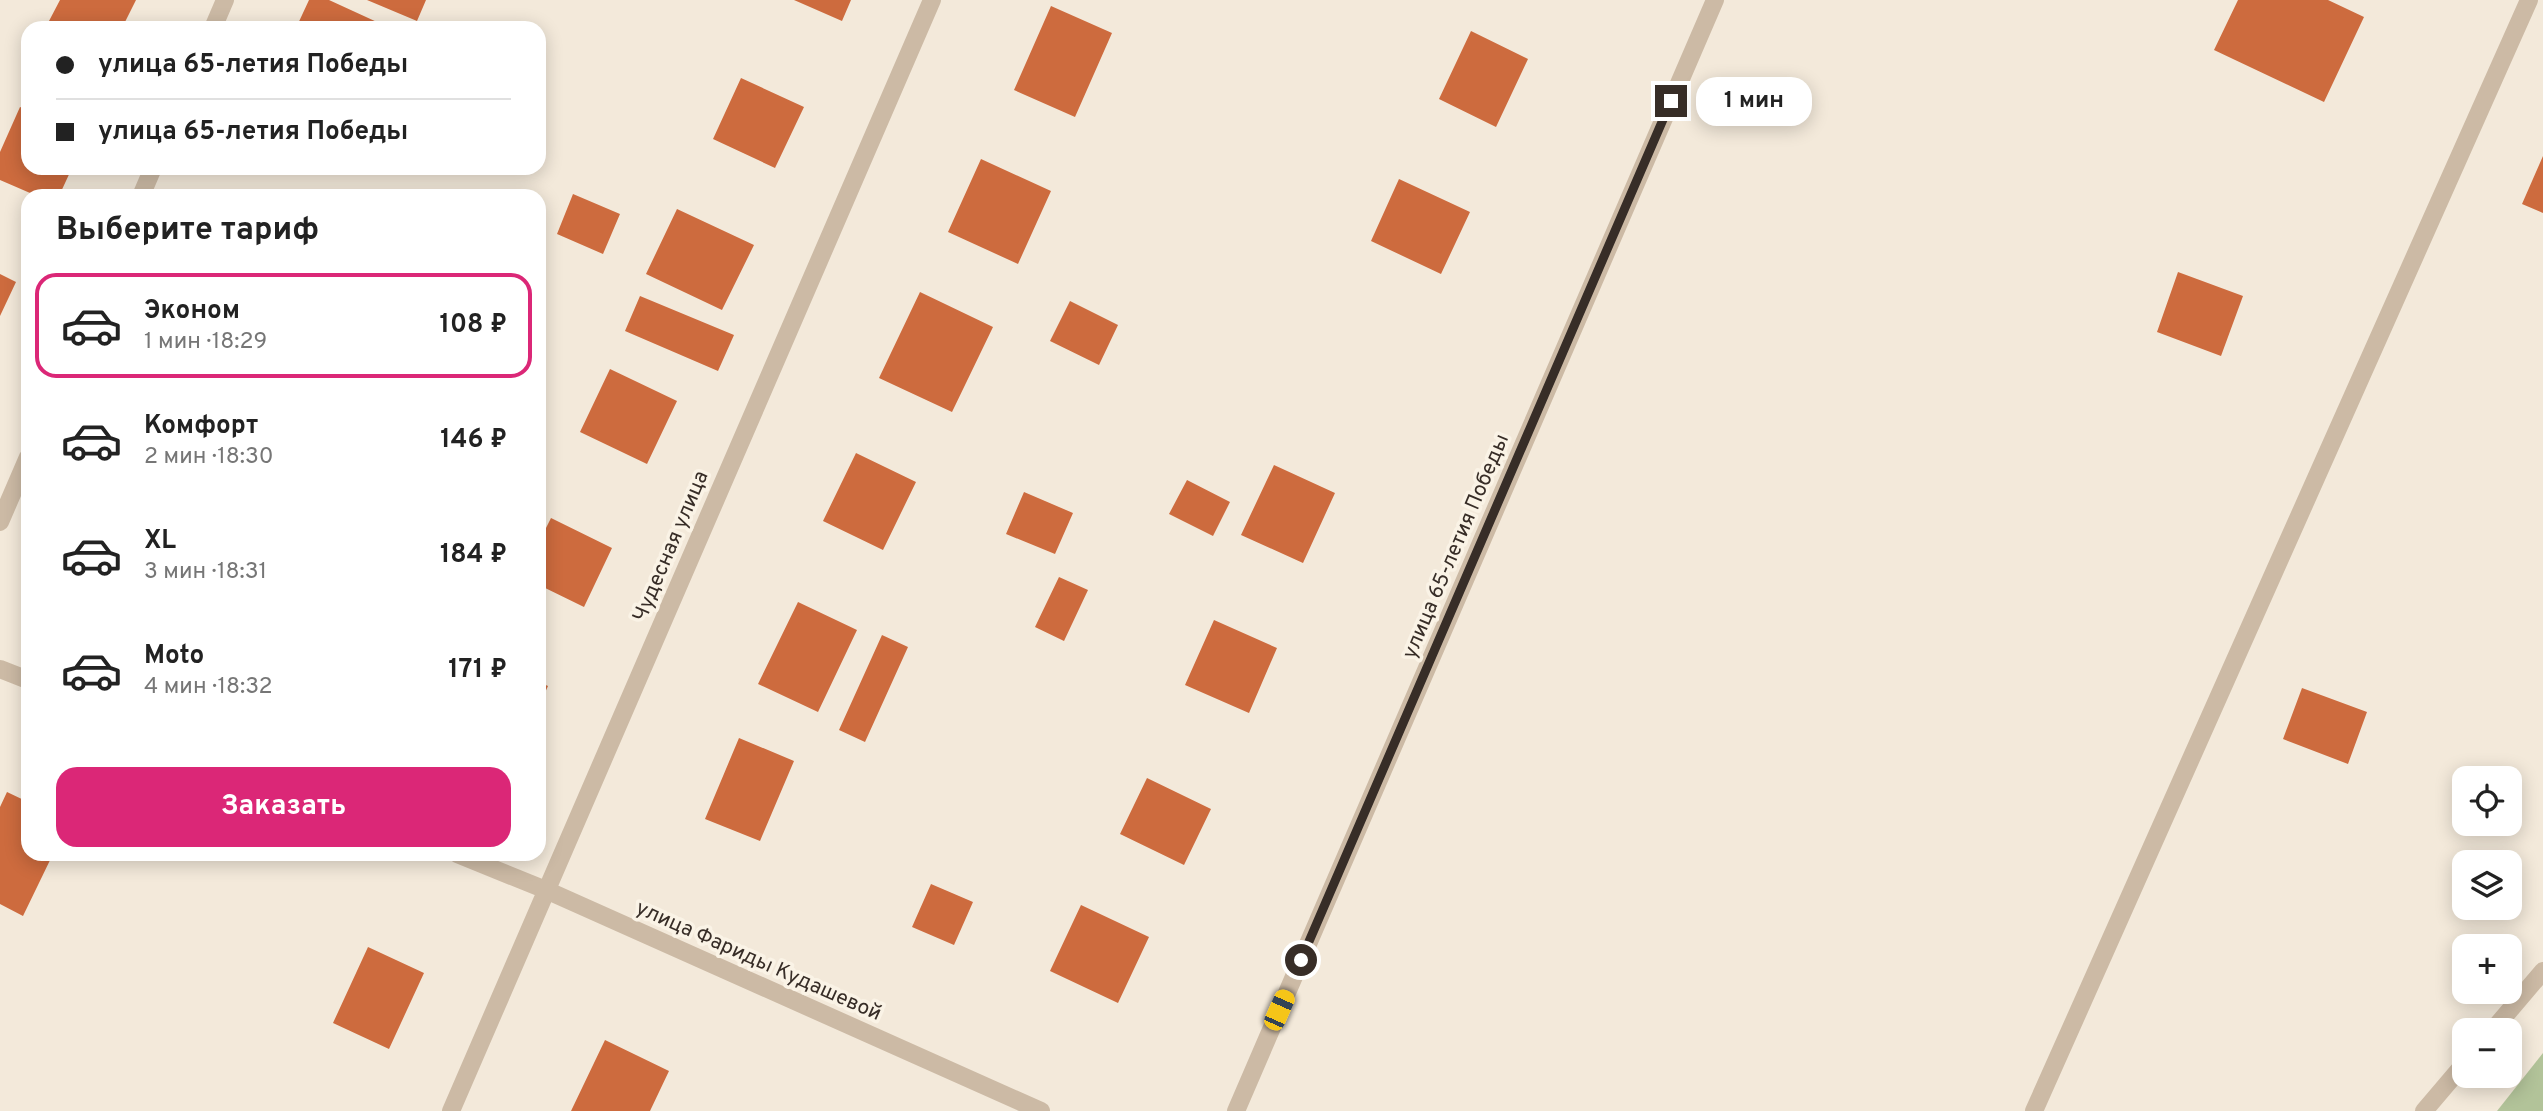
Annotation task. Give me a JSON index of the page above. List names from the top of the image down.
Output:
{
  "streets": {
    "street": ["Чудесная улица", "улица 65-летия Победы", "улица Фариды Кудашевой"]
  },
  "crossings": [
    ["Чудесная улица", "улица Фариды Кудашевой"]
  ],
  "page": {
    "banner": ["улица 65-летия Победы", "улица 65-летия Победы"],
    "bubble": "1 мин",
    "heading": "Выберите тариф",
    "list": [
      {
        "name": "Эконом",
        "note": "1 мин · 18:29",
        "value": "108 ₽"
      },
      {
        "name": "Комфорт",
        "note": "2 мин · 18:30",
        "value": "146 ₽"
      },
      {
        "name": "XL",
        "note": "3 мин · 18:31",
        "value": "184 ₽"
      },
      {
        "name": "Moto",
        "note": "4 мин · 18:32",
        "value": "171 ₽"
      }
    ],
    "buttons": "Заказать",
    "map_buttons": ["+", "−"]
  }
}
